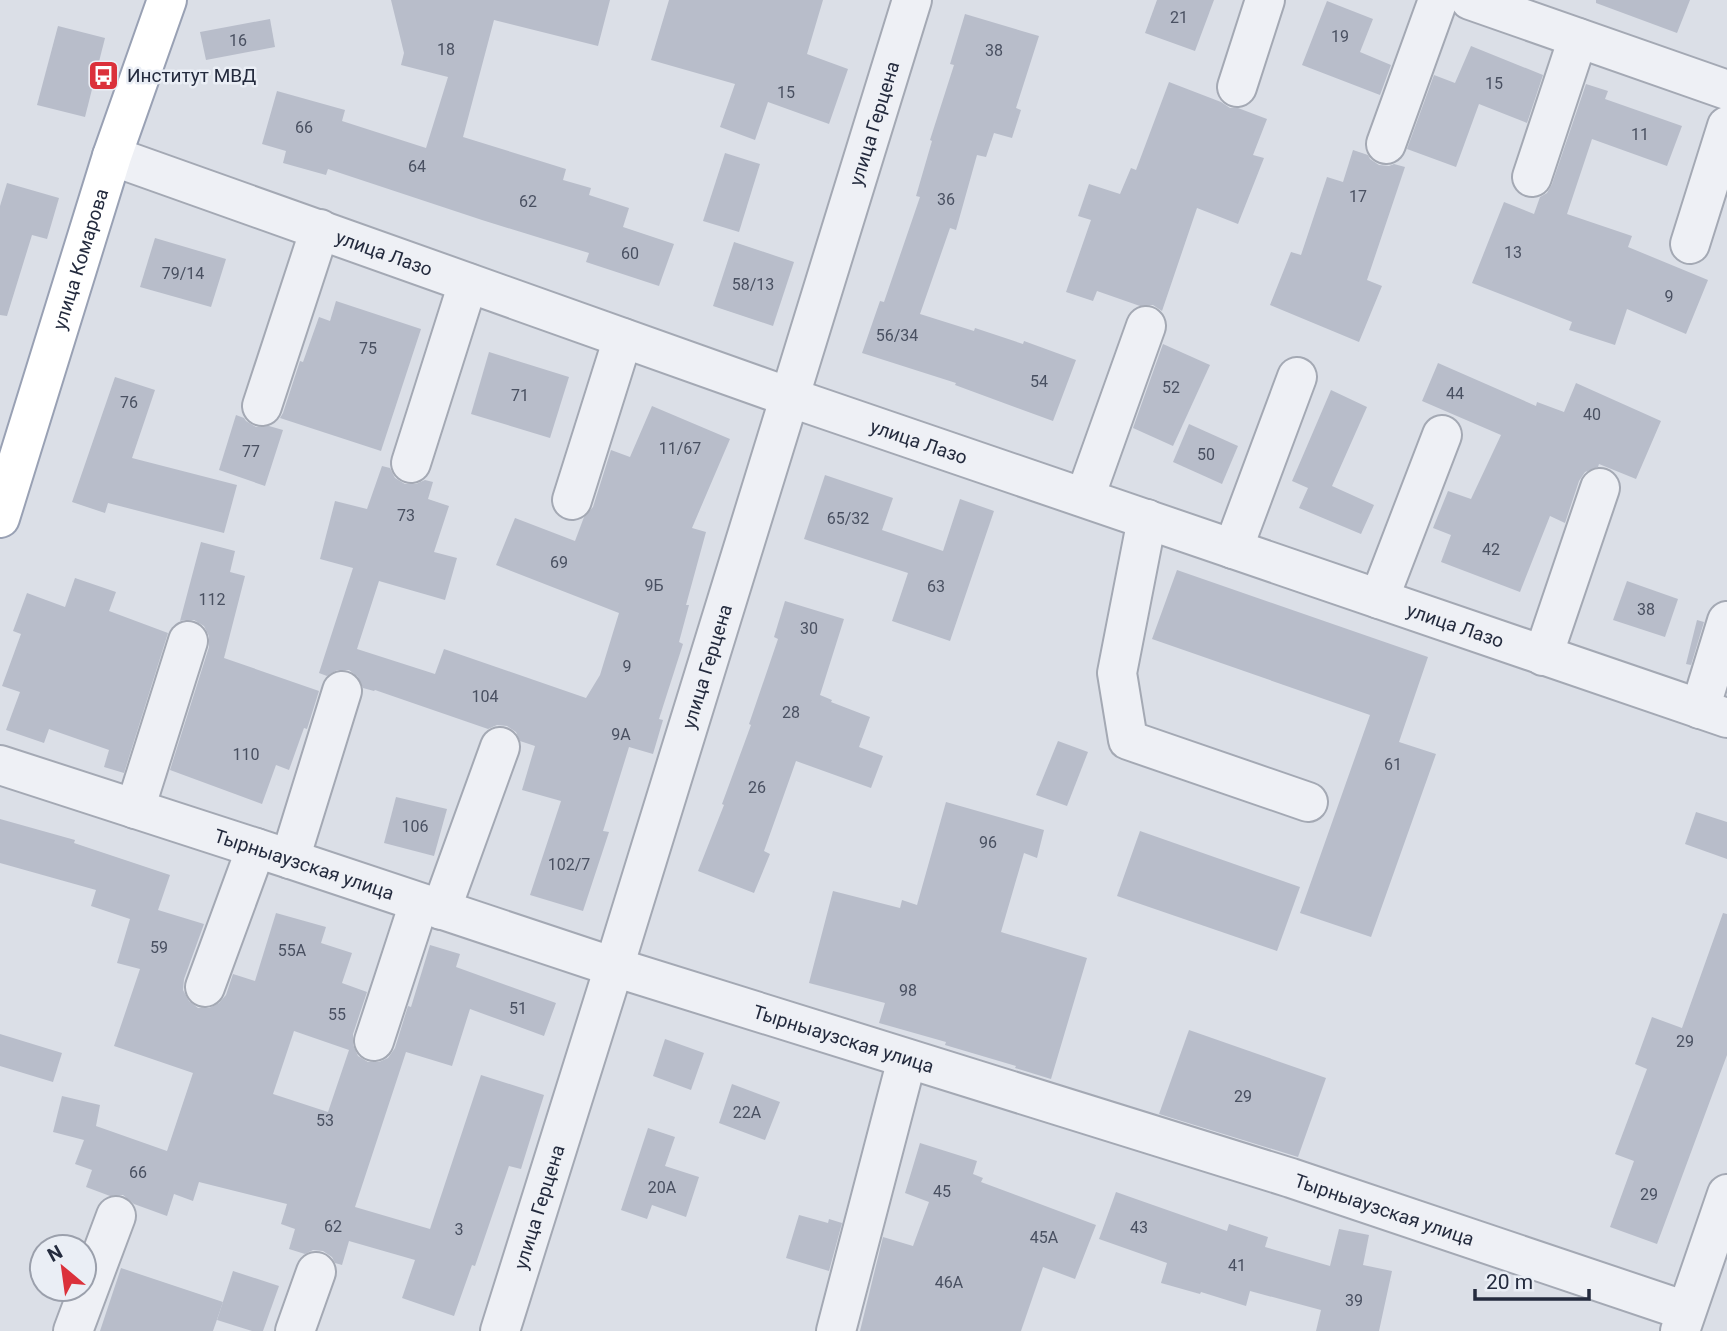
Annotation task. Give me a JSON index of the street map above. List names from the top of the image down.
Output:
{
  "streets": {
    "main road": ["улица Комарова"],
    "street": ["улица Герцена", "улица Лазо", "Тырныаузская улица"]
  },
  "crossings": [
    ["улица Герцена", "улица Лазо"],
    ["улица Герцена", "Тырныаузская улица"],
    ["улица Лазо", "улица Комарова"]
  ],
  "places": {
    "bus stop": ["Институт МВД"]
  },
  "house_numbers": [
    "21",
    "19",
    "16",
    "18",
    "38",
    "15",
    "15",
    "66",
    "11",
    "64",
    "17",
    "36",
    "62",
    "13",
    "60",
    "79/14",
    "58/13",
    "9",
    "56/34",
    "75",
    "54",
    "52",
    "44",
    "71",
    "76",
    "40",
    "11/67",
    "77",
    "50",
    "73",
    "65/32",
    "42",
    "69",
    "9Б",
    "63",
    "112",
    "38",
    "30",
    "9",
    "104",
    "28",
    "9А",
    "110",
    "61",
    "26",
    "106",
    "96",
    "102/7",
    "59",
    "55А",
    "98",
    "51",
    "55",
    "29",
    "29",
    "22А",
    "53",
    "66",
    "20А",
    "45",
    "29",
    "62",
    "43",
    "3",
    "45А",
    "41",
    "46А",
    "39"
  ],
  "scale_bar": "20 m",
  "north": "top left"
}
